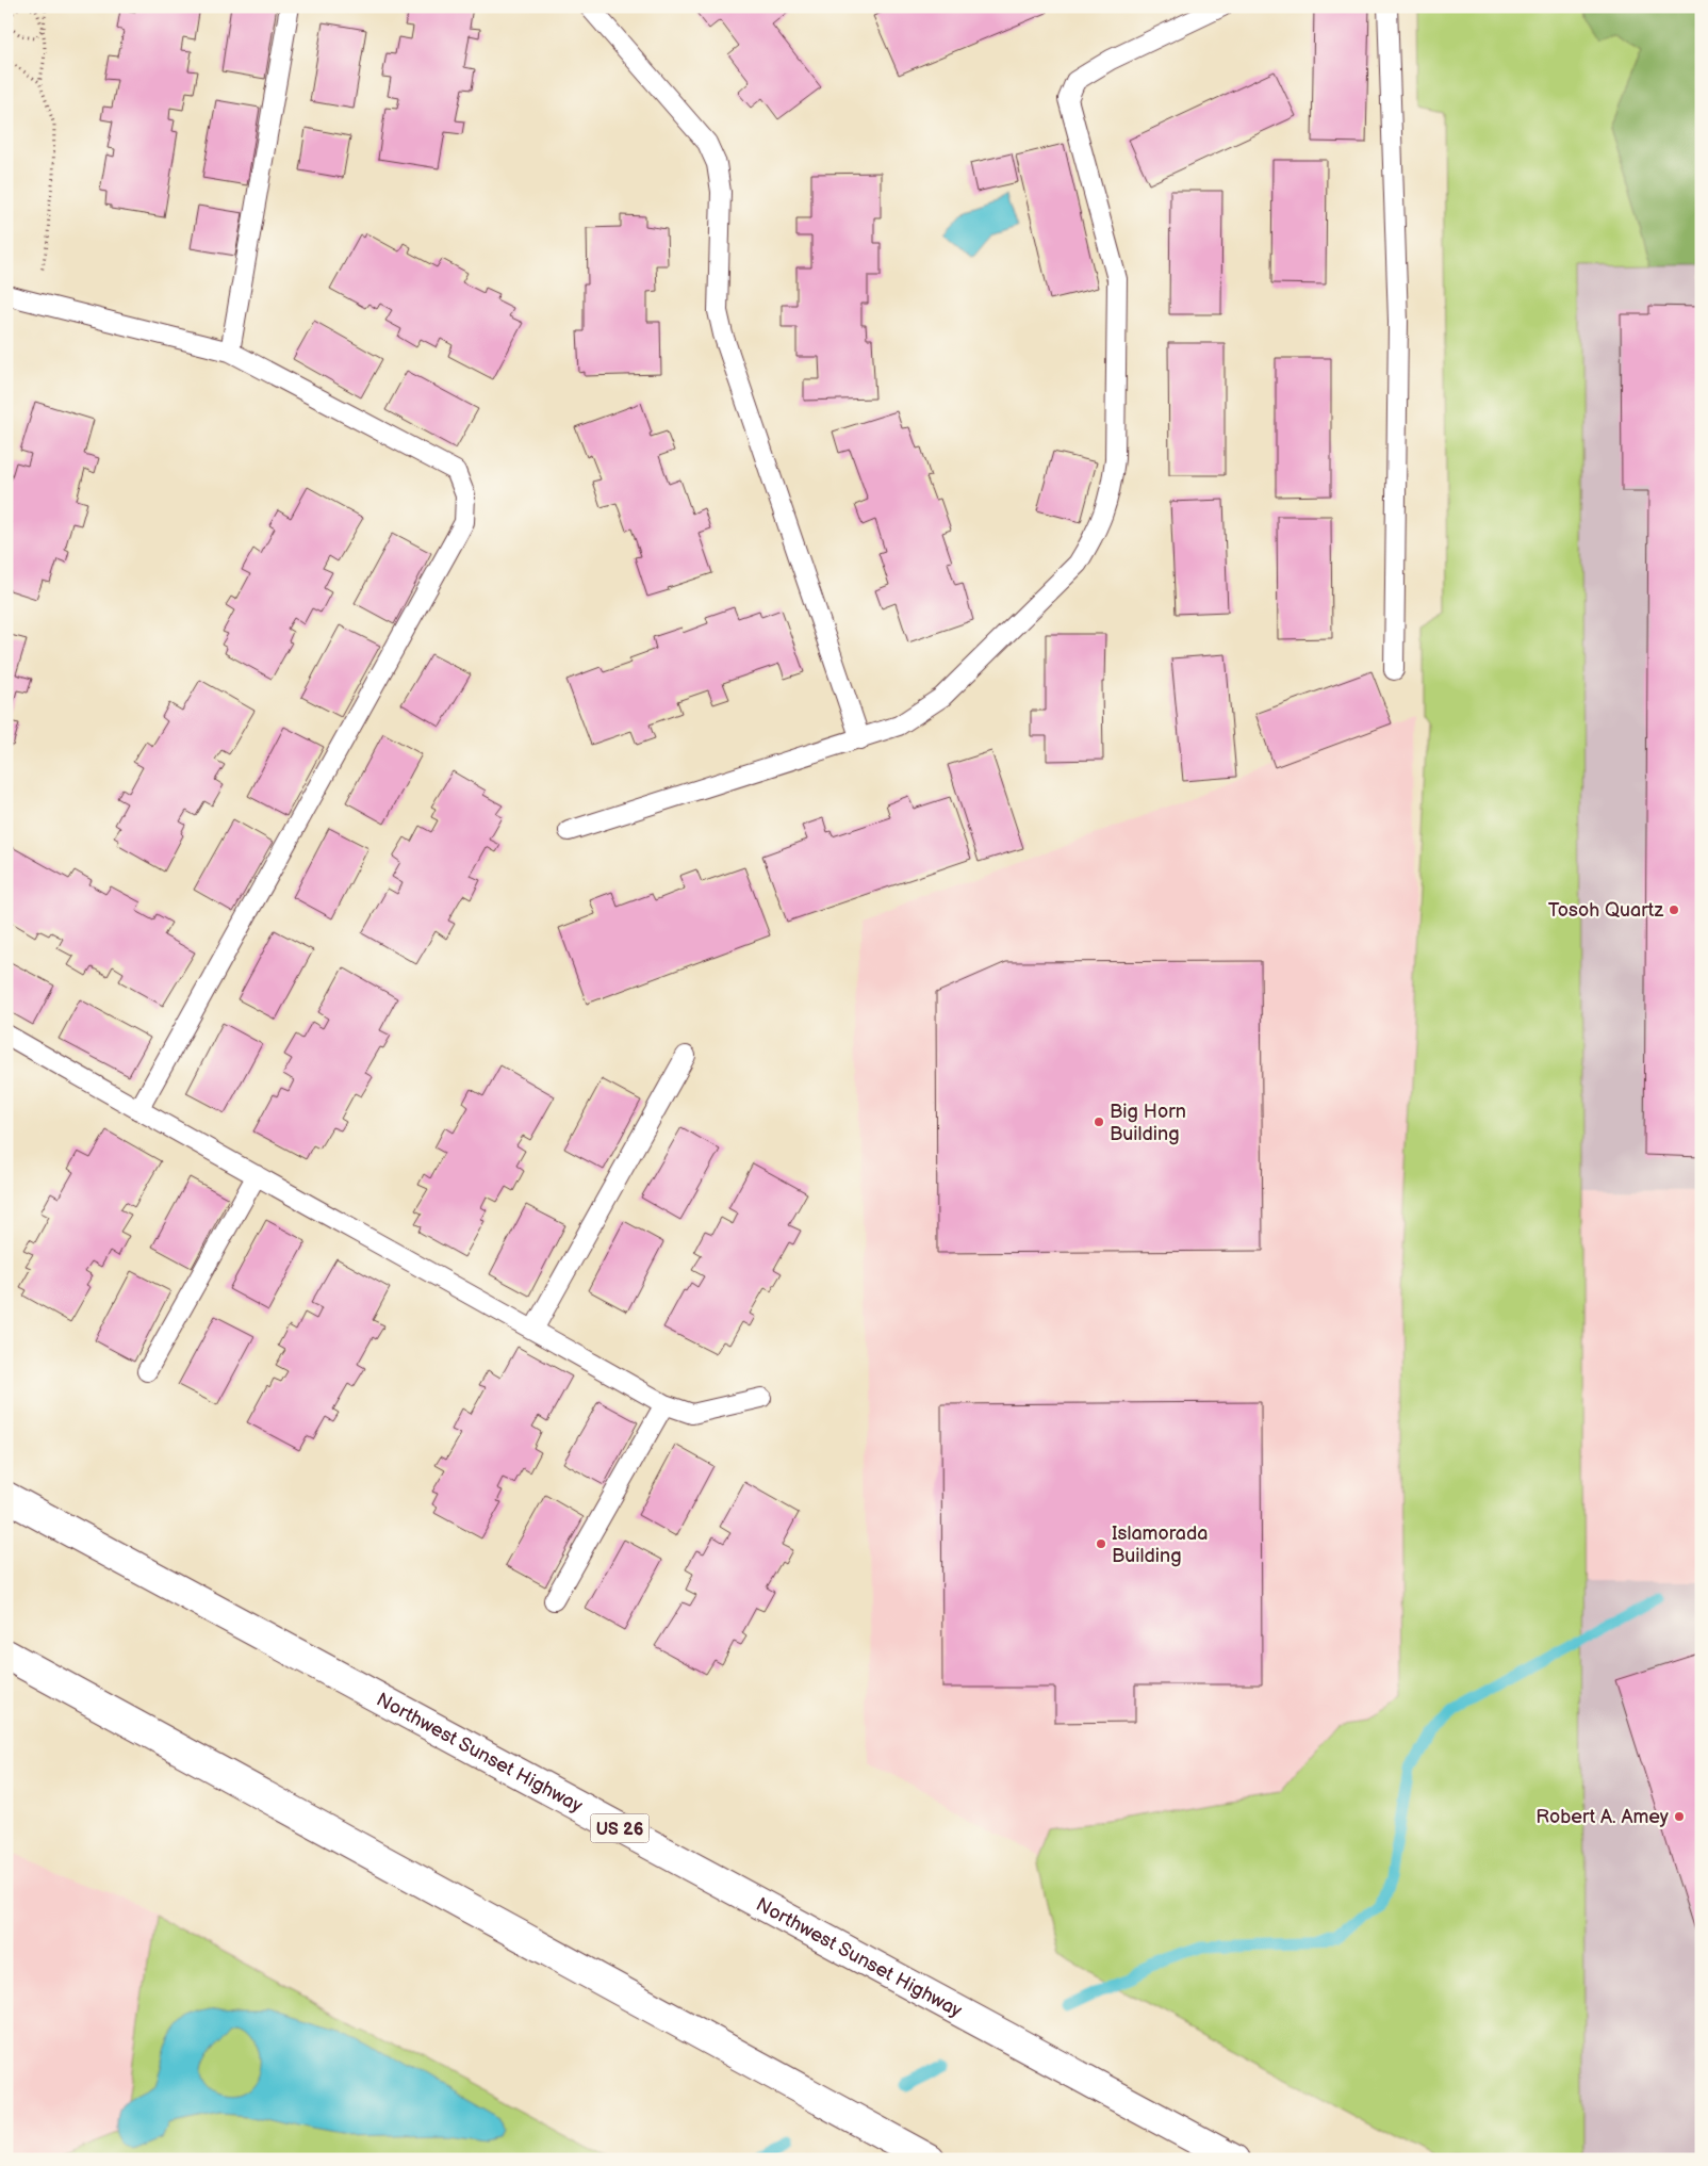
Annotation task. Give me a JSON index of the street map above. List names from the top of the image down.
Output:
{
  "streets": {
    "highway": ["Northwest Sunset Highway", "US 26"]
  },
  "places": [
    "Tosoh Quartz",
    "Big Horn Building",
    "Islamorada Building",
    "Robert A. Amey"
  ]
}
